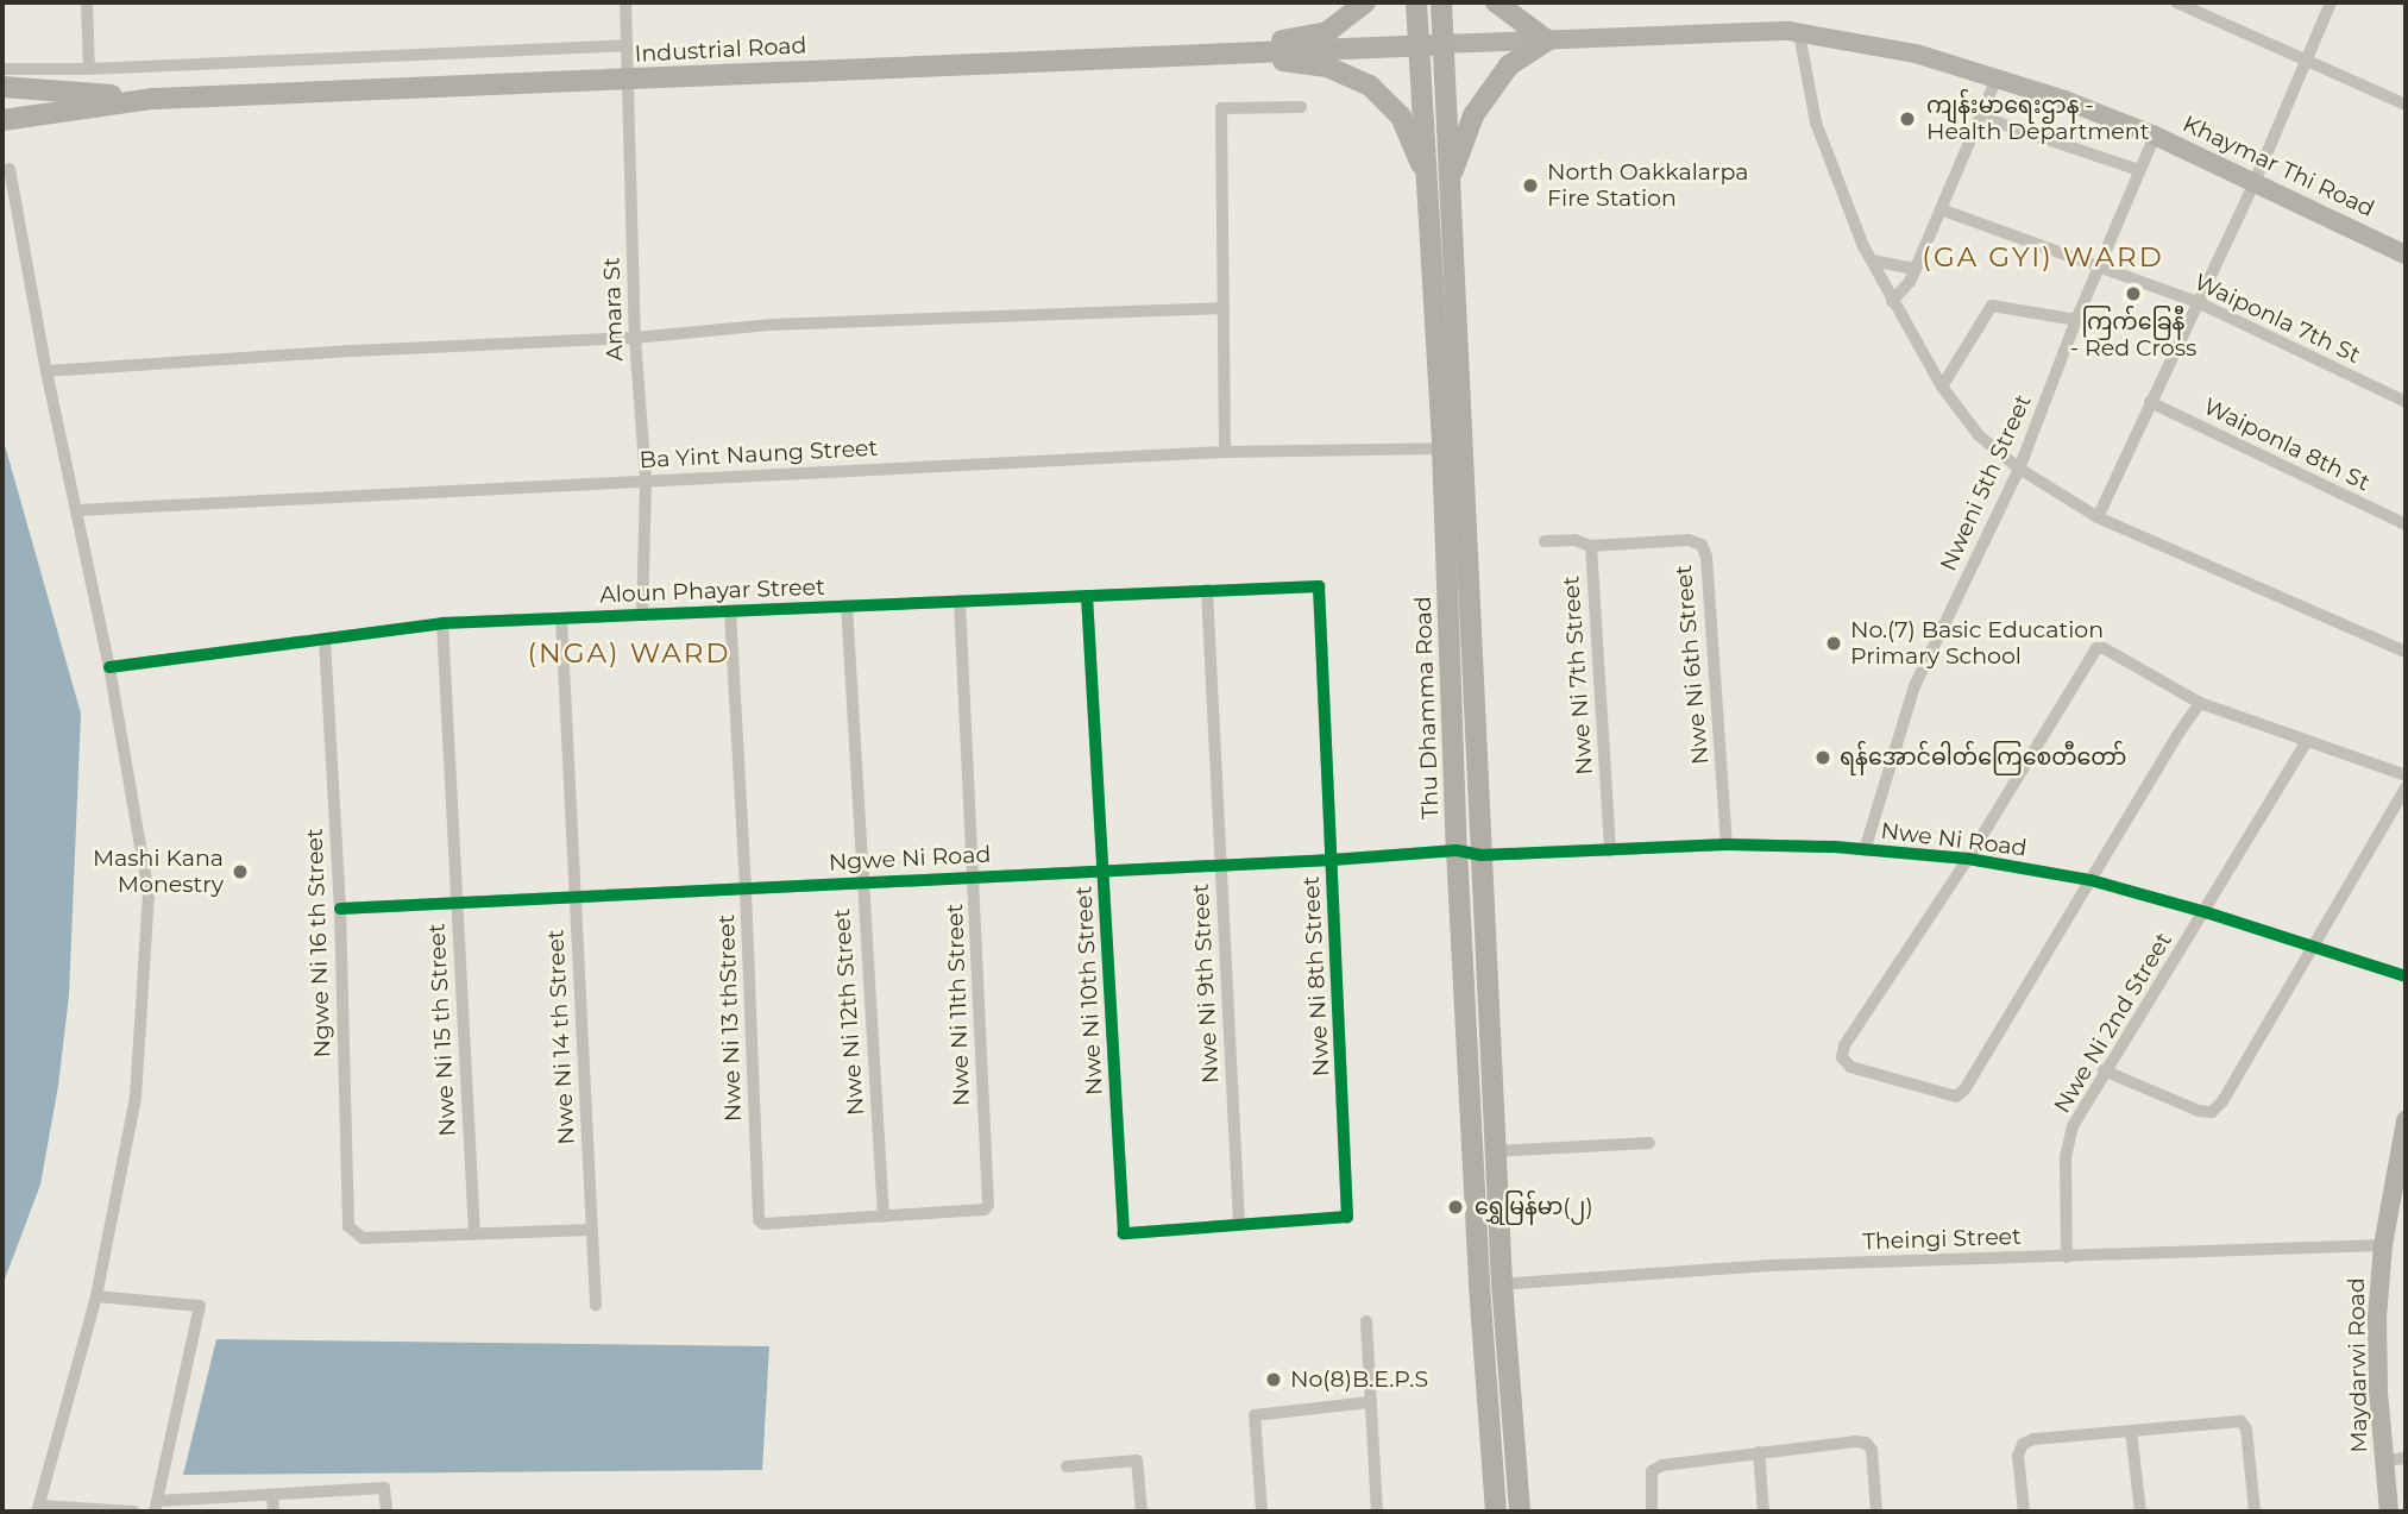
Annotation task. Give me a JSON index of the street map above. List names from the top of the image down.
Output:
{
  "streets": {
    "main road": [
      "Industrial Road",
      "Khaymar Thi Road",
      "Thu Dhamma Road",
      "Maydarwi Road"
    ],
    "street": [
      "Amara St",
      "Waiponla 7th St",
      "Waiponla 8th St",
      "Ba Yint Naung Street",
      "Nweni 5th Street",
      "Aloun Phayar Street",
      "Nwe Ni 6th Street",
      "Nwe Ni 7th Street",
      "Nwe Ni Road",
      "Ngwe Ni Road",
      "Ngwe Ni 16 th Street",
      "Nwe Ni 8th Street",
      "Nwe Ni 9th Street",
      "Nwe Ni 10th Street",
      "Nwe Ni 11th Street",
      "Nwe Ni 12th Street",
      "Nwe Ni 13 thStreet",
      "Nwe Ni 2nd Street",
      "Nwe Ni 15 th Street",
      "Nwe Ni 14 th Street",
      "Theingi Street"
    ]
  },
  "crossings": [
    ["Industrial Road", "Khaymar Thi Road"],
    ["Industrial Road", "Amara St"],
    ["Industrial Road", "Thu Dhamma Road"],
    ["Khaymar Thi Road", "Nweni 5th Street"],
    ["Khaymar Thi Road", "Thu Dhamma Road"],
    ["Amara St", "Ba Yint Naung Street"],
    ["Amara St", "Aloun Phayar Street"],
    ["Waiponla 7th St", "Nweni 5th Street"],
    ["Ba Yint Naung Street", "Thu Dhamma Road"],
    ["Nweni 5th Street", "Nwe Ni Road"],
    ["Aloun Phayar Street", "Ngwe Ni 16 th Street"],
    ["Aloun Phayar Street", "Nwe Ni 8th Street"],
    ["Aloun Phayar Street", "Nwe Ni 9th Street"],
    ["Aloun Phayar Street", "Nwe Ni 10th Street"],
    ["Aloun Phayar Street", "Nwe Ni 11th Street"],
    ["Aloun Phayar Street", "Nwe Ni 12th Street"],
    ["Aloun Phayar Street", "Nwe Ni 13 thStreet"],
    ["Aloun Phayar Street", "Nwe Ni 15 th Street"],
    ["Aloun Phayar Street", "Nwe Ni 14 th Street"],
    ["Nwe Ni 6th Street", "Nwe Ni 7th Street"],
    ["Nwe Ni 6th Street", "Nwe Ni Road"],
    ["Nwe Ni 7th Street", "Nwe Ni Road"],
    ["Thu Dhamma Road", "Nwe Ni Road"],
    ["Thu Dhamma Road", "Ngwe Ni Road"],
    ["Thu Dhamma Road", "Theingi Street"],
    ["Nwe Ni Road", "Ngwe Ni Road"],
    ["Nwe Ni Road", "Nwe Ni 2nd Street"],
    ["Ngwe Ni Road", "Ngwe Ni 16 th Street"],
    ["Ngwe Ni Road", "Nwe Ni 8th Street"],
    ["Ngwe Ni Road", "Nwe Ni 9th Street"],
    ["Ngwe Ni Road", "Nwe Ni 10th Street"],
    ["Ngwe Ni Road", "Nwe Ni 11th Street"],
    ["Ngwe Ni Road", "Nwe Ni 12th Street"],
    ["Ngwe Ni Road", "Nwe Ni 13 thStreet"],
    ["Ngwe Ni Road", "Nwe Ni 15 th Street"],
    ["Ngwe Ni Road", "Nwe Ni 14 th Street"],
    ["Ngwe Ni 16 th Street", "Nwe Ni 15 th Street"],
    ["Nwe Ni 8th Street", "Nwe Ni 9th Street"],
    ["Nwe Ni 8th Street", "Nwe Ni 10th Street"],
    ["Nwe Ni 9th Street", "Nwe Ni 10th Street"],
    ["Nwe Ni 11th Street", "Nwe Ni 12th Street"],
    ["Nwe Ni 11th Street", "Nwe Ni 13 thStreet"],
    ["Nwe Ni 12th Street", "Nwe Ni 13 thStreet"],
    ["Nwe Ni 2nd Street", "Theingi Street"],
    ["Theingi Street", "Maydarwi Road"]
  ],
  "districts": ["(GA GYI) WARD", "(NGA) WARD"],
  "places": [
    "ကျန်းမာရေးဌာန - Health Department",
    "North Oakkalarpa Fire Station",
    "ကြက်ခြေနီ - Red Cross",
    "No.(7) Basic Education Primary School",
    "ရန်အောင်ဓါတ်ကြေစေတီတော်",
    "Mashi Kana Monestry",
    "ရွှေမြန်မာ(၂)",
    "No(8)B.E.P.S"
  ]
}
